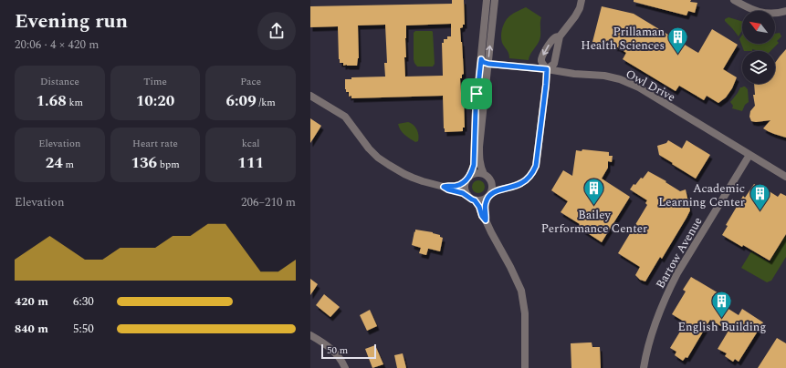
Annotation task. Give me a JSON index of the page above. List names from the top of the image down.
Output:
{
  "streets": {
    "street": ["Owl Drive", "Bartow Avenue"]
  },
  "crossings": [
    ["Owl Drive", "Bartow Avenue"]
  ],
  "places": {
    "building": [
      "Prillaman Health Sciences",
      "Bailey Performance Center",
      "Academic Learning Center",
      "English Building"
    ]
  },
  "scale_bar": "50 m",
  "north": "top left",
  "page": {
    "heading": ["Evening run", "20:06 · 4 × 420 m"],
    "stats": [
      ["Distance", "1.68 km"],
      ["Time", "10:20"],
      ["Pace", "6:09 /km"],
      ["Elevation", "24 m"],
      ["Heart rate", "136 bpm"],
      ["kcal", "111"]
    ],
    "chart": ["Elevation", "206–210 m"],
    "list": [
      {
        "name": "420 m",
        "note": "6:30"
      },
      {
        "name": "840 m",
        "note": "5:50"
      }
    ],
    "scale": "50 m"
  }
}
